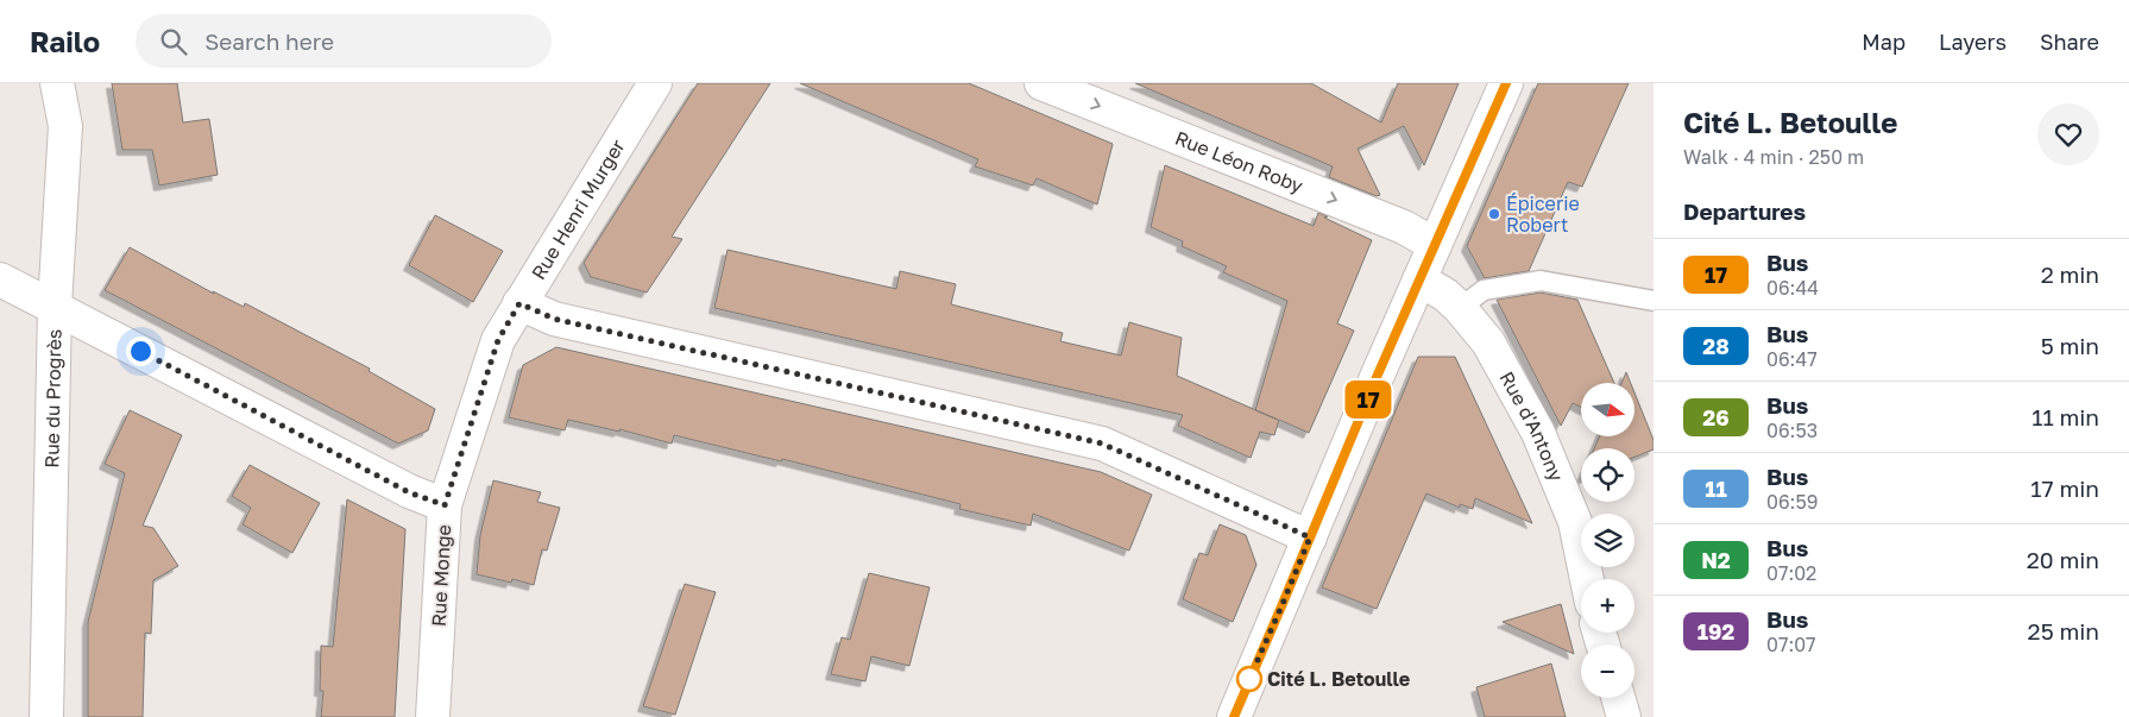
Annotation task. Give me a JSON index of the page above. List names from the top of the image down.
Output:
{
  "streets": {
    "street": [
      "Rue Léon Roby",
      "Rue Henri Murger",
      "Rue du Progrès",
      "Rue d'Antony",
      "Rue Monge"
    ]
  },
  "crossings": [
    ["Rue Henri Murger", "Rue Monge"],
    ["Rue du Progrès", "Rue Monge"]
  ],
  "one_way": ["Rue Léon Roby"],
  "places": ["Épicerie Robert", "Cité L. Betoulle"],
  "lines": ["bus line 17"],
  "north": "right",
  "page": {
    "header": "Railo",
    "search": "Search here",
    "nav": ["Map", "Layers", "Share"],
    "on_map": "17",
    "heading": [
      ["Cité L. Betoulle", "Walk · 4 min · 250 m"],
      "Departures"
    ],
    "list": [
      {
        "mark": "17",
        "name": "Bus",
        "note": "06:44",
        "value": "2 min"
      },
      {
        "mark": "28",
        "name": "Bus",
        "note": "06:47",
        "value": "5 min"
      },
      {
        "mark": "26",
        "name": "Bus",
        "note": "06:53",
        "value": "11 min"
      },
      {
        "mark": "11",
        "name": "Bus",
        "note": "06:59",
        "value": "17 min"
      },
      {
        "mark": "N2",
        "name": "Bus",
        "note": "07:02",
        "value": "20 min"
      },
      {
        "mark": "192",
        "name": "Bus",
        "note": "07:07",
        "value": "25 min"
      }
    ],
    "map_buttons": ["+", "−"]
  }
}
